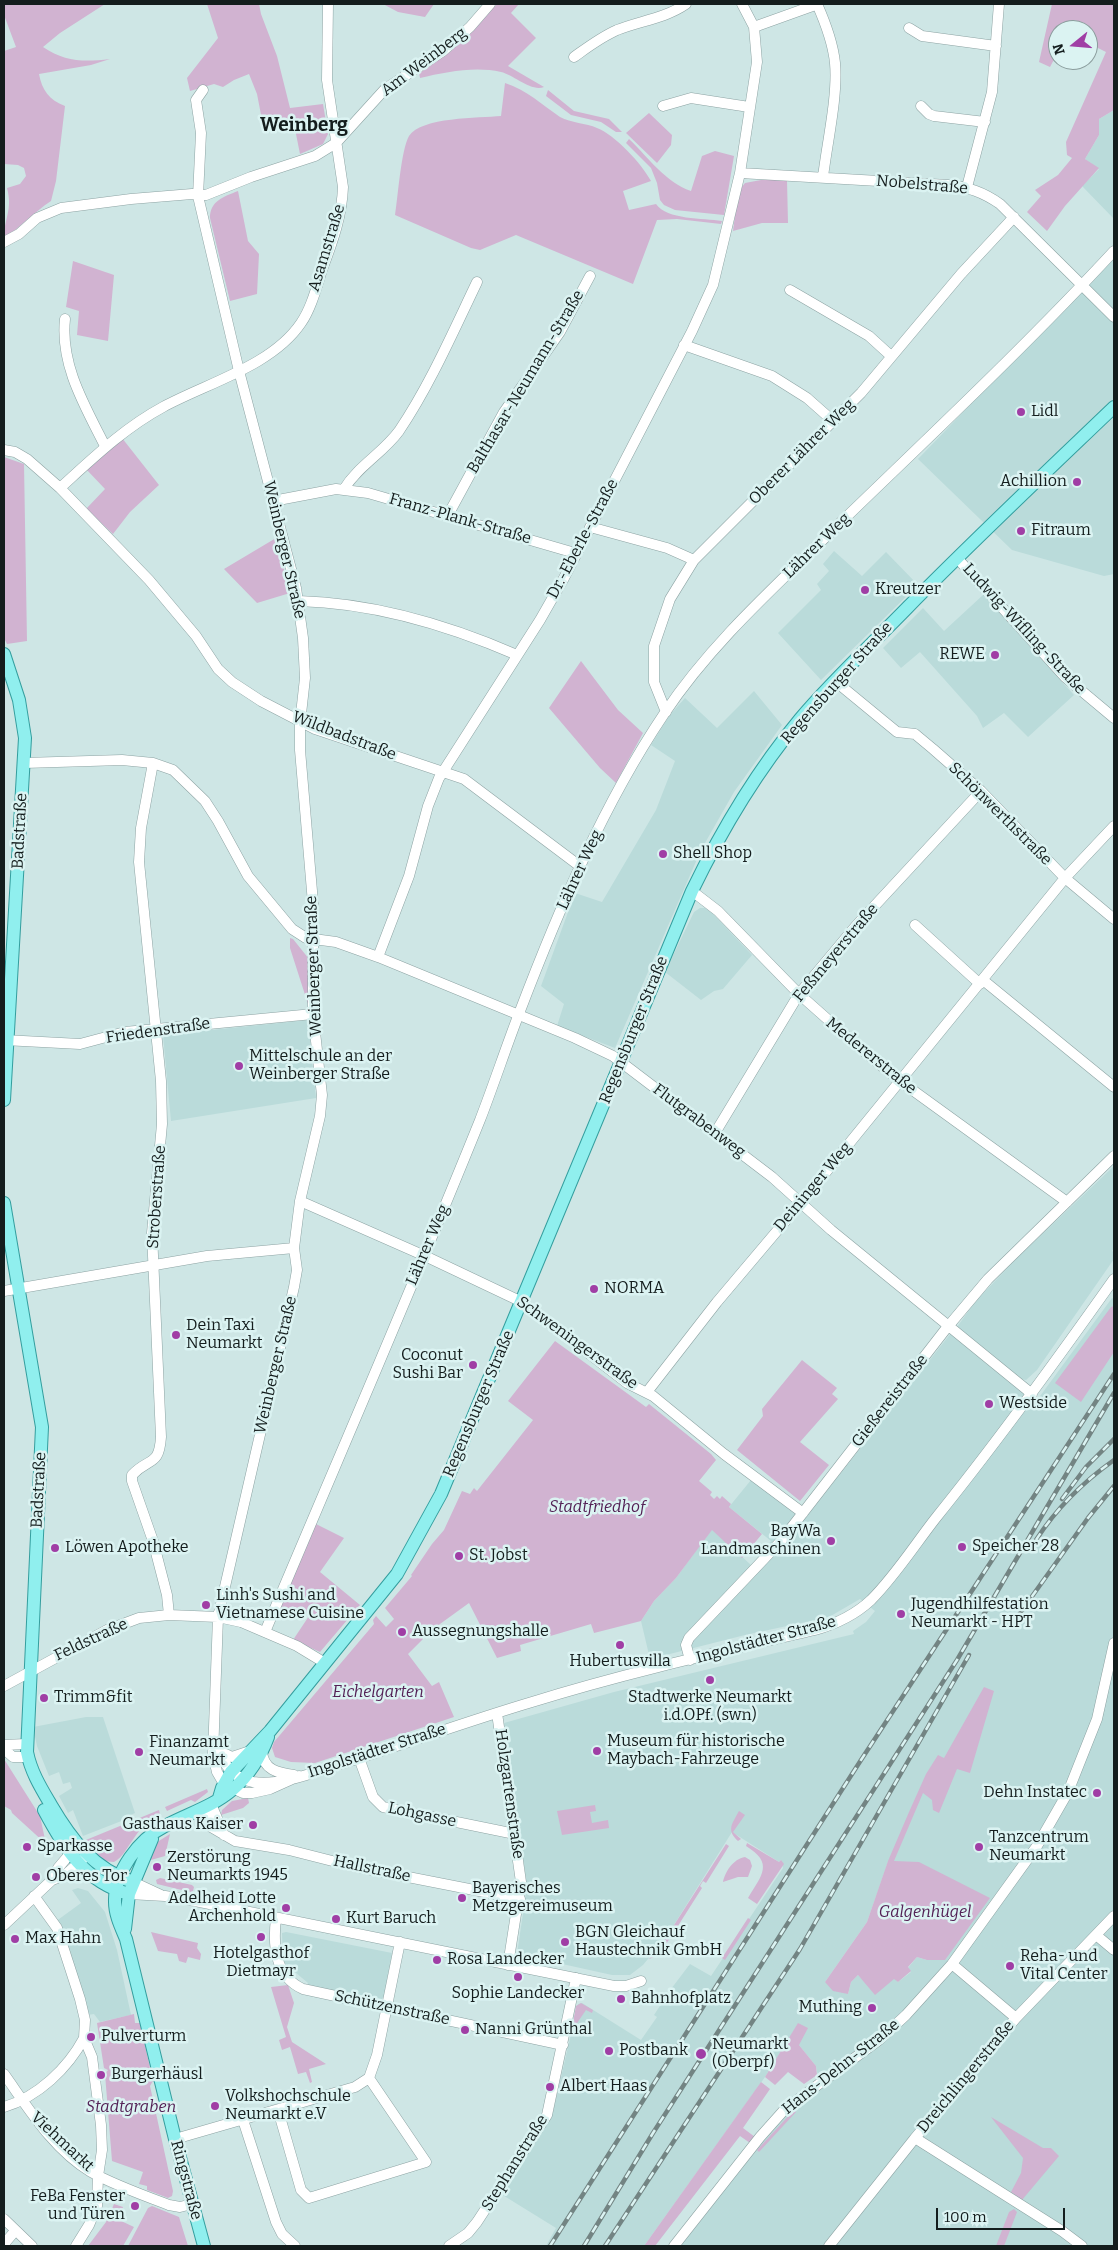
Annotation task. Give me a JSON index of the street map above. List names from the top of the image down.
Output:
{
  "streets": {
    "main road": ["Regensburger Straße", "Badstraße", "Ringstraße"],
    "street": [
      "Am Weinberg",
      "Nobelstraße",
      "Asamstraße",
      "Balthasar-Neumann-Straße",
      "Oberer Lährer Weg",
      "Franz-Plank-Straße",
      "Dr.-Eberle-Straße",
      "Lährer Weg",
      "Weinberger Straße",
      "Ludwig-Wifling-Straße",
      "Wildbadstraße",
      "Schönwerthstraße",
      "Feßmeyerstraße",
      "Friedenstraße",
      "Medererstraße",
      "Flutgrabenweg",
      "Deininger Weg",
      "Stroberstraße",
      "Schweningerstraße",
      "Gießereistraße",
      "Feldstraße",
      "Ingolstädter Straße",
      "Holzgartenstraße",
      "Lohgasse",
      "Hallstraße",
      "Schützenstraße",
      "Hans-Dehn-Straße",
      "Dreichlingerstraße",
      "Viehmarkt",
      "Stephanstraße"
    ]
  },
  "crossings": [
    ["Am Weinberg", "Asamstraße"],
    ["Am Weinberg", "Weinberger Straße"],
    ["Nobelstraße", "Oberer Lährer Weg"],
    ["Nobelstraße", "Dr.-Eberle-Straße"],
    ["Nobelstraße", "Lährer Weg"],
    ["Asamstraße", "Weinberger Straße"],
    ["Asamstraße", "Wildbadstraße"],
    ["Balthasar-Neumann-Straße", "Franz-Plank-Straße"],
    ["Oberer Lährer Weg", "Lährer Weg"],
    ["Franz-Plank-Straße", "Dr.-Eberle-Straße"],
    ["Franz-Plank-Straße", "Weinberger Straße"],
    ["Dr.-Eberle-Straße", "Wildbadstraße"],
    ["Dr.-Eberle-Straße", "Flutgrabenweg"],
    ["Lährer Weg", "Wildbadstraße"],
    ["Lährer Weg", "Flutgrabenweg"],
    ["Lährer Weg", "Schweningerstraße"],
    ["Lährer Weg", "Feldstraße"],
    ["Weinberger Straße", "Regensburger Straße"],
    ["Weinberger Straße", "Wildbadstraße"],
    ["Weinberger Straße", "Friedenstraße"],
    ["Weinberger Straße", "Flutgrabenweg"],
    ["Weinberger Straße", "Schweningerstraße"],
    ["Weinberger Straße", "Feldstraße"],
    ["Weinberger Straße", "Ingolstädter Straße"],
    ["Ludwig-Wifling-Straße", "Regensburger Straße"],
    ["Regensburger Straße", "Schönwerthstraße"],
    ["Regensburger Straße", "Medererstraße"],
    ["Regensburger Straße", "Flutgrabenweg"],
    ["Regensburger Straße", "Schweningerstraße"],
    ["Regensburger Straße", "Feldstraße"],
    ["Regensburger Straße", "Ingolstädter Straße"],
    ["Schönwerthstraße", "Feßmeyerstraße"],
    ["Schönwerthstraße", "Deininger Weg"],
    ["Badstraße", "Friedenstraße"],
    ["Badstraße", "Flutgrabenweg"],
    ["Badstraße", "Feldstraße"],
    ["Badstraße", "Ringstraße"],
    ["Feßmeyerstraße", "Medererstraße"],
    ["Feßmeyerstraße", "Flutgrabenweg"],
    ["Friedenstraße", "Stroberstraße"],
    ["Medererstraße", "Deininger Weg"],
    ["Medererstraße", "Gießereistraße"],
    ["Flutgrabenweg", "Deininger Weg"],
    ["Flutgrabenweg", "Stroberstraße"],
    ["Flutgrabenweg", "Gießereistraße"],
    ["Flutgrabenweg", "Ingolstädter Straße"],
    ["Deininger Weg", "Schweningerstraße"],
    ["Stroberstraße", "Feldstraße"],
    ["Schweningerstraße", "Gießereistraße"],
    ["Gießereistraße", "Ingolstädter Straße"],
    ["Ingolstädter Straße", "Holzgartenstraße"],
    ["Ingolstädter Straße", "Lohgasse"],
    ["Holzgartenstraße", "Lohgasse"],
    ["Holzgartenstraße", "Hallstraße"],
    ["Schützenstraße", "Stephanstraße"],
    ["Viehmarkt", "Ringstraße"]
  ],
  "districts": ["Weinberg"],
  "parks": [
    "Stadtfriedhof",
    "Eichelgarten",
    "Galgenhügel",
    "Stadtgraben"
  ],
  "places": [
    "Lidl",
    "Achillion",
    "Fitraum",
    "Kreutzer",
    "REWE",
    "Shell Shop",
    "Mittelschule an der Weinberger Straße",
    "NORMA",
    "Dein Taxi Neumarkt",
    "Coconut Sushi Bar",
    "Westside",
    "BayWa Landmaschinen",
    "Speicher 28",
    "Löwen Apotheke",
    "St. Jobst",
    "Linh's Sushi and Vietnamese Cuisine",
    "Jugendhilfestation Neumarkt - HPT",
    "Aussegnungshalle",
    "Hubertusvilla",
    "Stadtwerke Neumarkt i.d.OPf. (swn)",
    "Trimm&fit",
    "Museum für historische Maybach-Fahrzeuge",
    "Finanzamt Neumarkt",
    "Dehn Instatec",
    "Gasthaus Kaiser",
    "Sparkasse",
    "Tanzcentrum Neumarkt",
    "Zerstörung Neumarkts 1945",
    "Oberes Tor",
    "Bayerisches Metzgereimuseum",
    "Adelheid Lotte Archenhold",
    "Kurt Baruch",
    "Hotelgasthof Dietmayr",
    "Max Hahn",
    "BGN Gleichauf Haustechnik GmbH",
    "Rosa Landecker",
    "Reha- und Vital Center",
    "Sophie Landecker",
    "Bahnhofplatz",
    "Muthing",
    "Nanni Grünthal",
    "Pulverturm",
    "Postbank",
    "Neumarkt (Oberpf)",
    "Burgerhäusl",
    "Albert Haas",
    "Volkshochschule Neumarkt e.V",
    "FeBa Fenster und Türen"
  ],
  "scale_bar": "100 m",
  "north": "left"
}
